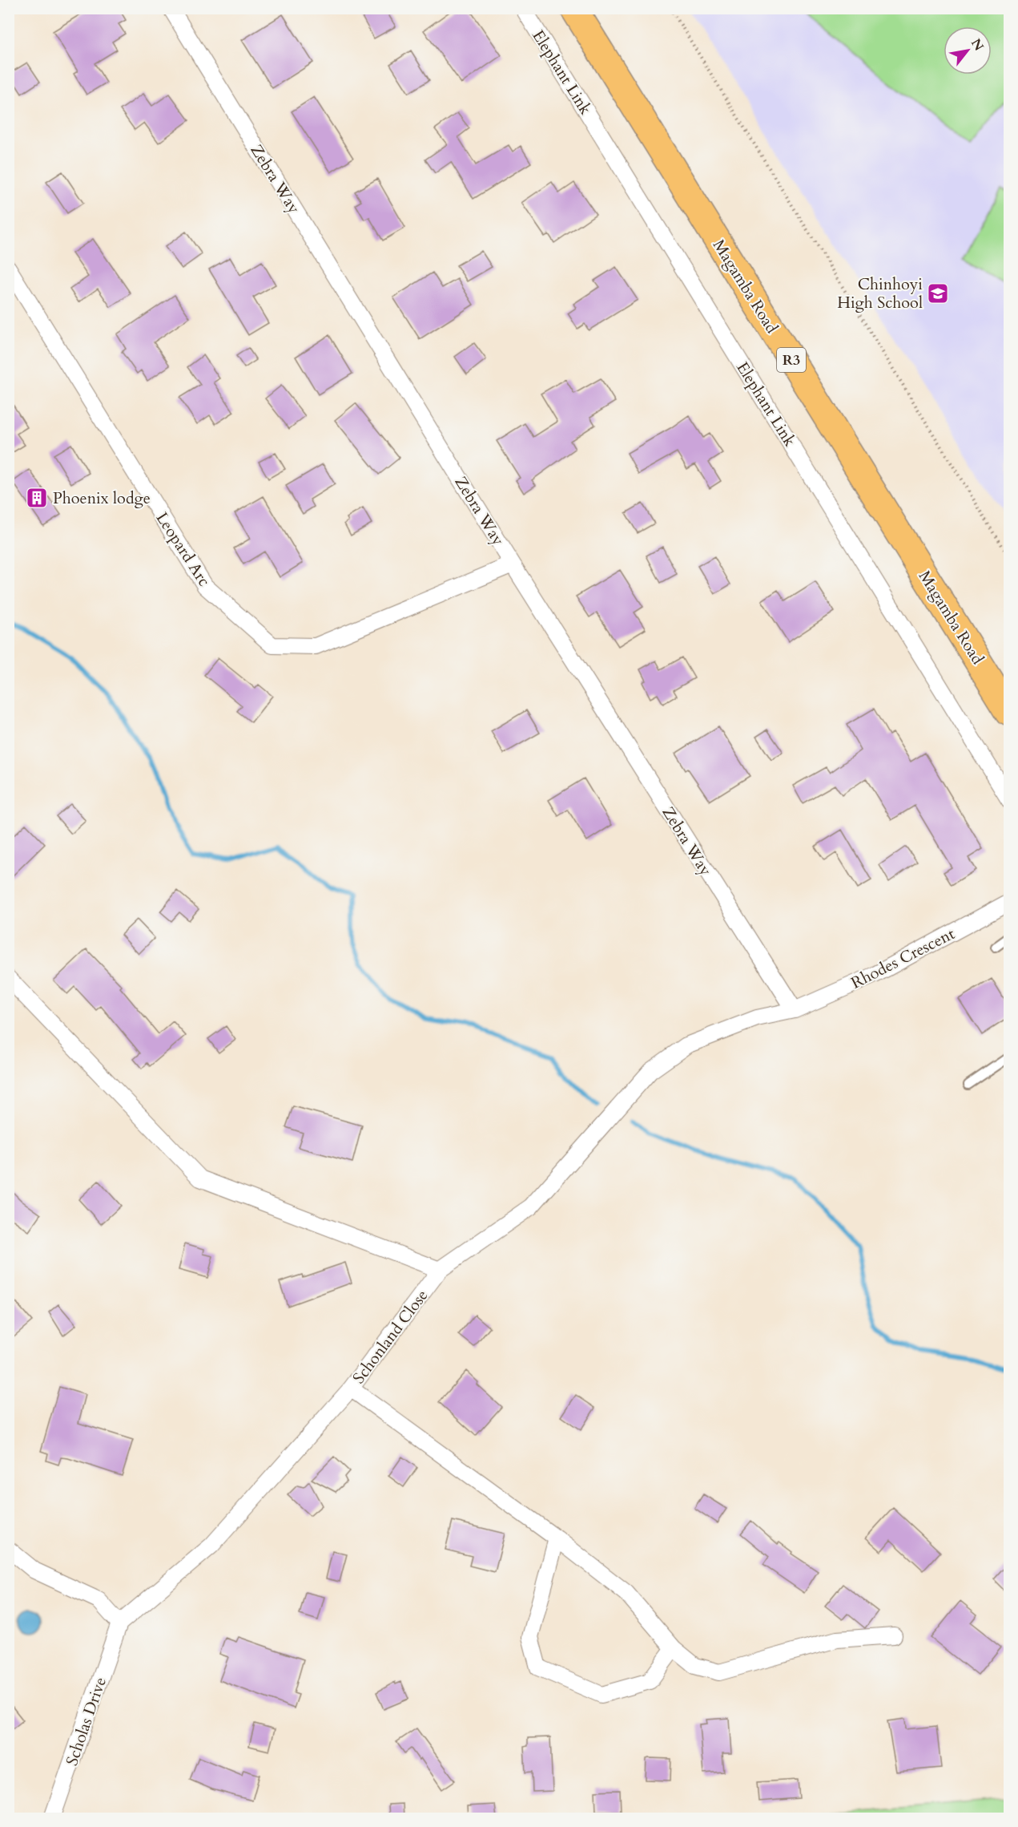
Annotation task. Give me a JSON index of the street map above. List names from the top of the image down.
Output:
{
  "streets": {
    "highway": ["Magamba Road", "R3"],
    "street": [
      "Elephant Link",
      "Zebra Way",
      "Leopard Arc",
      "Rhodes Crescent",
      "Schonland Close",
      "Scholas Drive"
    ]
  },
  "crossings": [
    ["Zebra Way", "Leopard Arc"],
    ["Zebra Way", "Rhodes Crescent"],
    ["Zebra Way", "Schonland Close"],
    ["Rhodes Crescent", "Schonland Close"],
    ["Schonland Close", "Scholas Drive"]
  ],
  "places": {
    "school or university": ["Chinhoyi High School"],
    "building": ["Phoenix lodge"]
  },
  "north": "top right"
}
